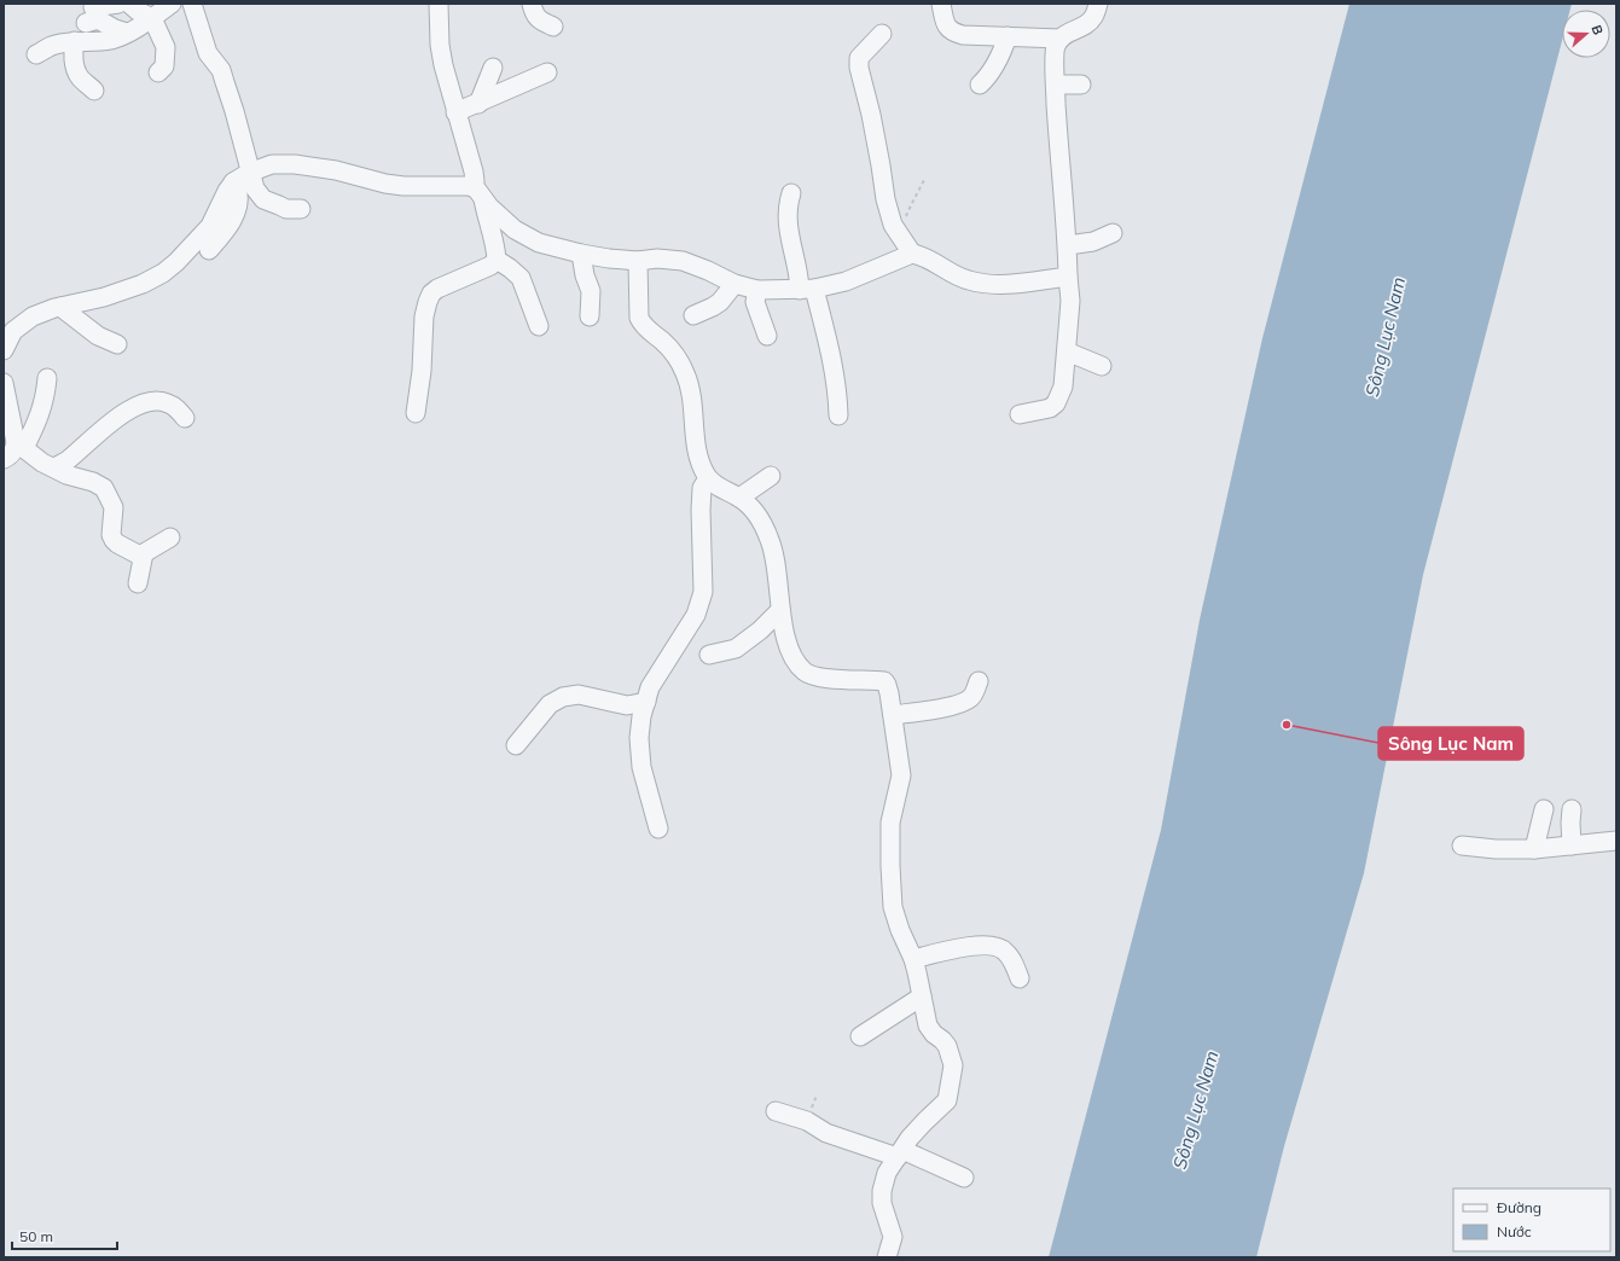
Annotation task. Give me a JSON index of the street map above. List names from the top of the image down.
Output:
{
  "water": ["Sông Lục Nam"],
  "places": ["Sông Lục Nam"],
  "legend": ["Đường", "Nước"],
  "scale_bar": "50 m",
  "north": "right"
}
